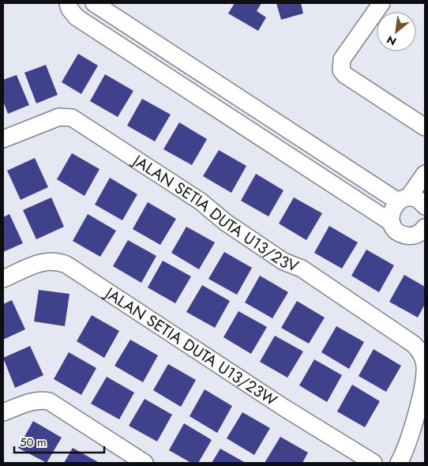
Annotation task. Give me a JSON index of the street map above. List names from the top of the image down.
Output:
{
  "streets": {
    "street": ["JALAN SETIA DUTA U13/23V", "JALAN SETIA DUTA U13/23W"]
  },
  "scale_bar": "50 m",
  "north": "bottom left"
}
